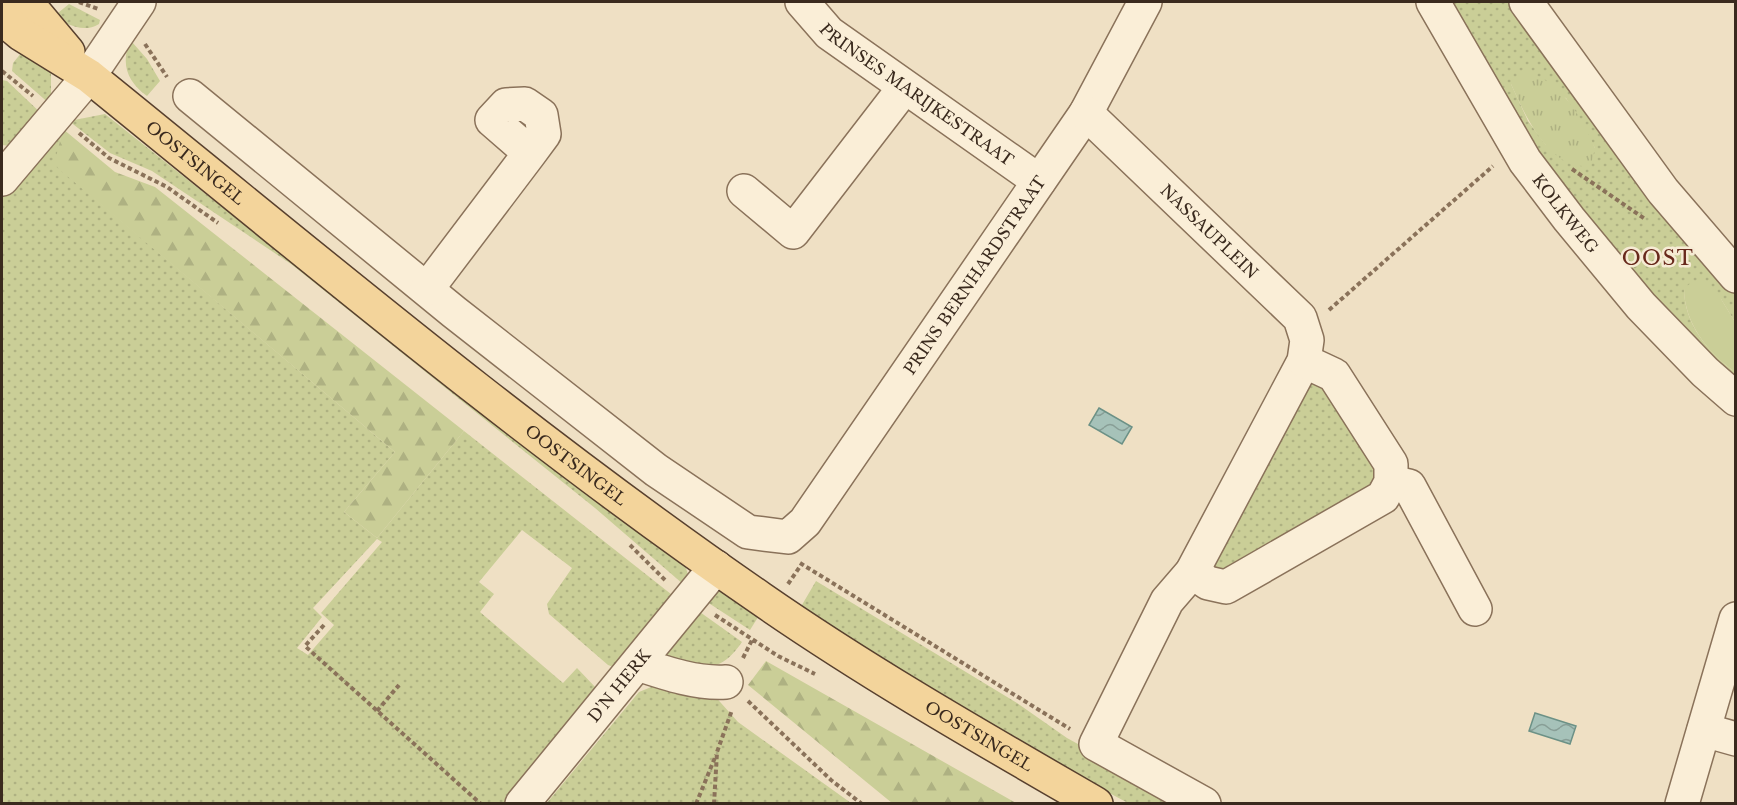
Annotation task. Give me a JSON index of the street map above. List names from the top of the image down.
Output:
{
  "streets": {
    "main road": ["OOSTSINGEL"],
    "street": [
      "PRINSES MARIJKESTRAAT",
      "KOLKWEG",
      "NASSAUPLEIN",
      "PRINS BERNHARDSTRAAT",
      "D'N HERK"
    ]
  },
  "crossings": [
    ["PRINSES MARIJKESTRAAT", "PRINS BERNHARDSTRAAT"],
    ["OOSTSINGEL", "D'N HERK"],
    ["NASSAUPLEIN", "PRINS BERNHARDSTRAAT"]
  ],
  "districts": ["OOST"]
}
